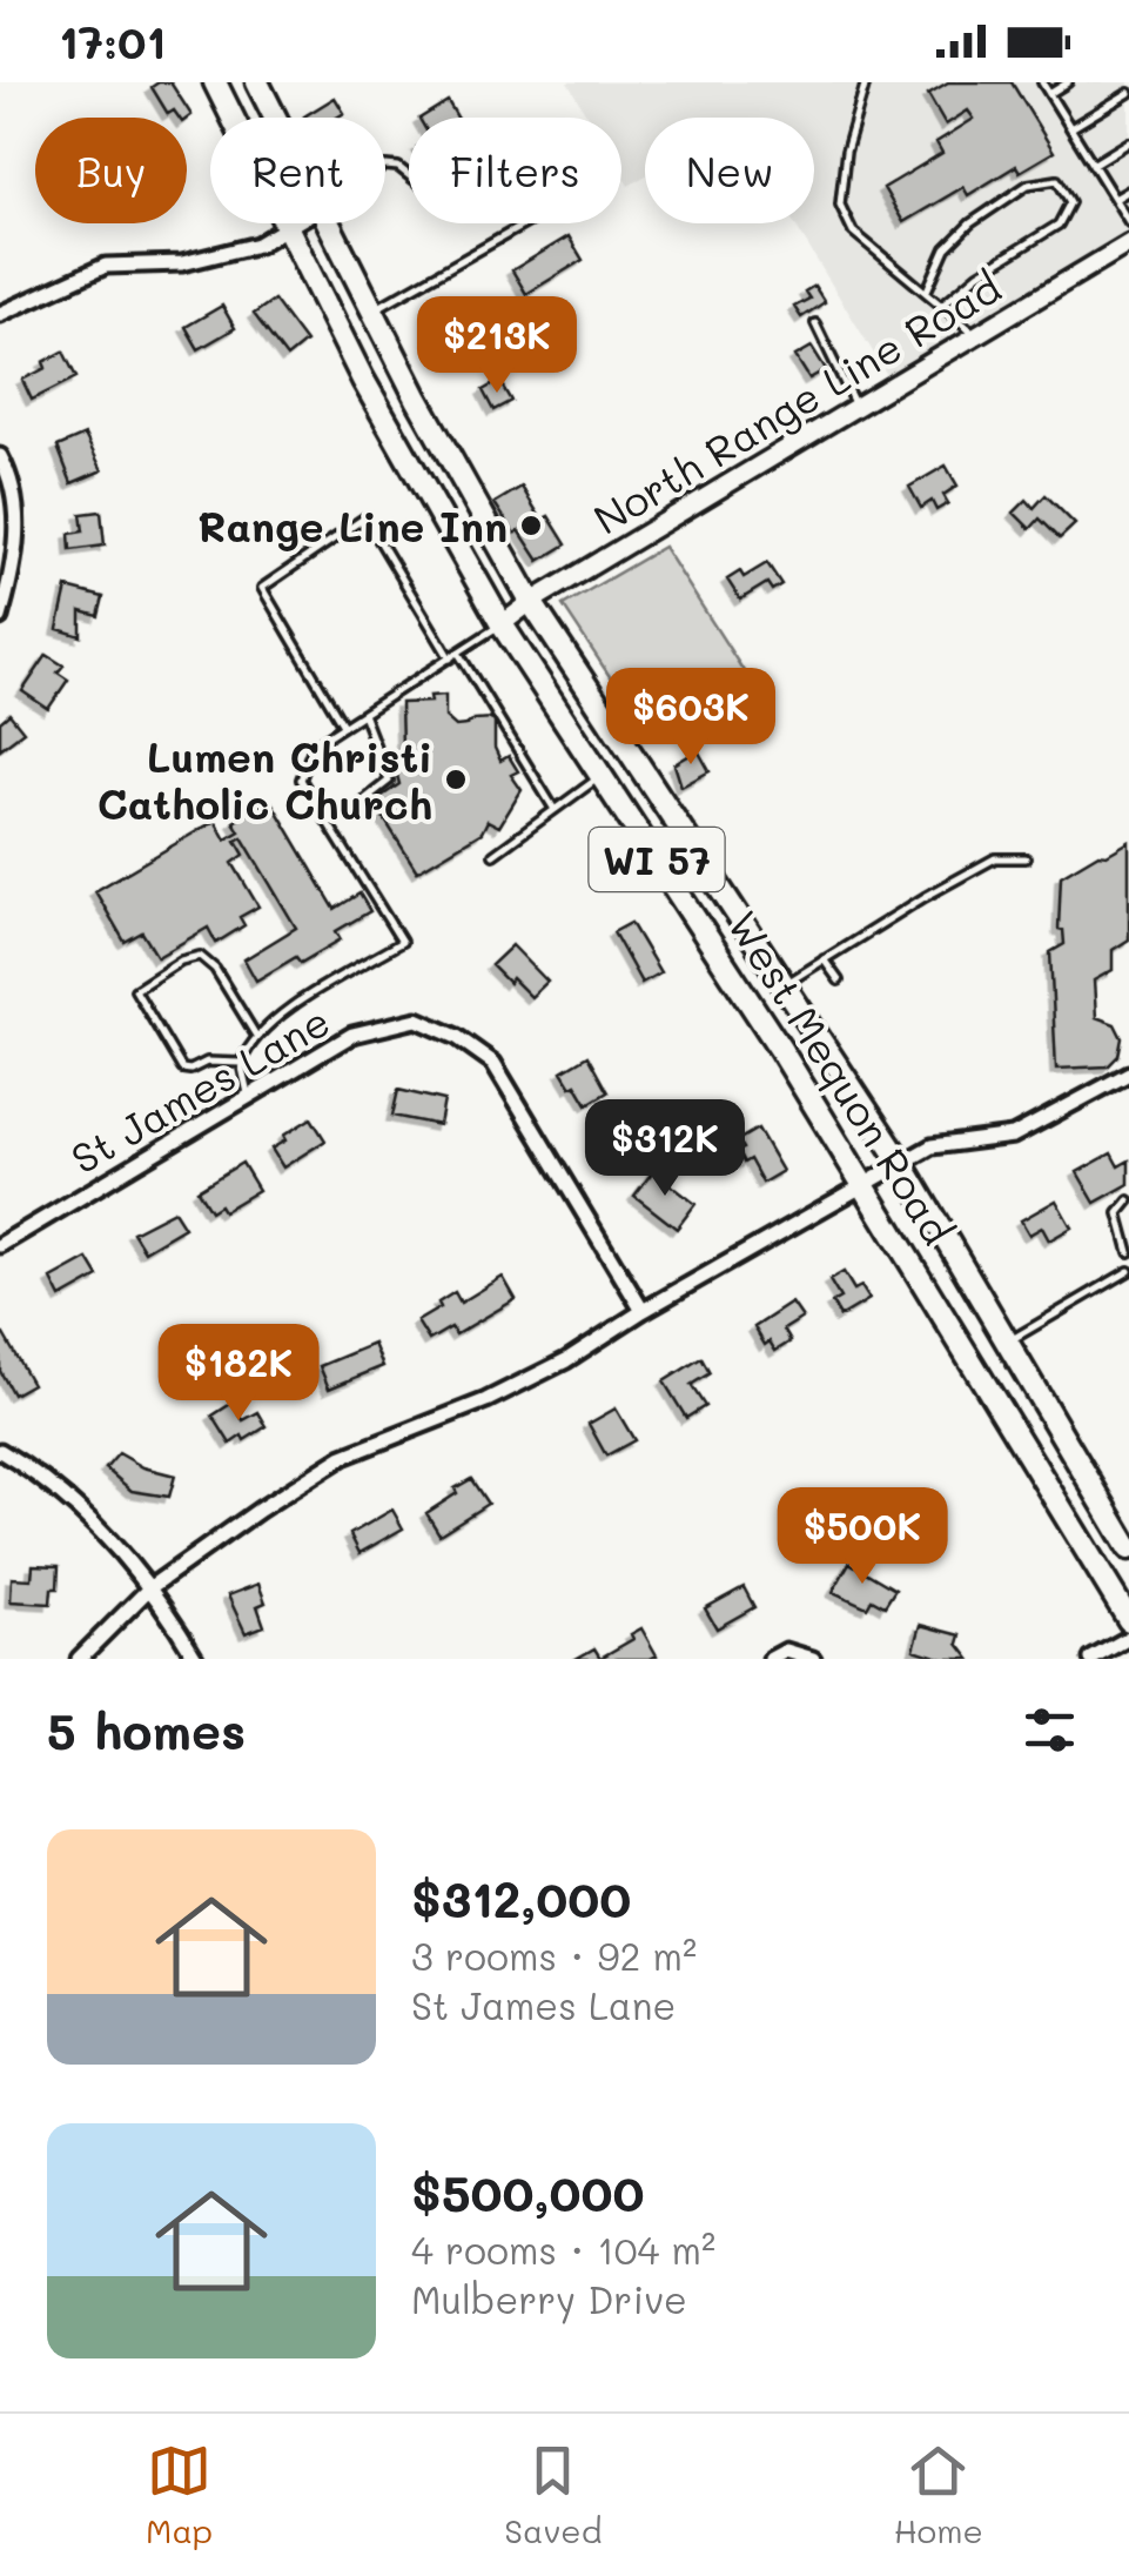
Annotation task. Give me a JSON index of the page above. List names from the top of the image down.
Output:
{
  "streets": {
    "main road": ["WI 57", "West Mequon Road"],
    "street": ["North Range Line Road", "St James Lane"]
  },
  "crossings": [
    ["North Range Line Road", "West Mequon Road"]
  ],
  "places": ["Range Line Inn", "Lumen Christi Catholic Church"],
  "page": {
    "status": "17:01",
    "chip": [
      "Buy",
      "Rent",
      "Filters",
      "New"
    ],
    "price": [
      "$213K",
      "$603K",
      "$312K",
      "$182K",
      "$500K"
    ],
    "heading": "5 homes",
    "list": [
      {
        "name": "$312,000",
        "note": "3 rooms · 92 m² · St James Lane"
      },
      {
        "name": "$500,000",
        "note": "4 rooms · 104 m² · Mulberry Drive"
      }
    ],
    "tabs": ["Map", "Saved", "Home"]
  }
}
